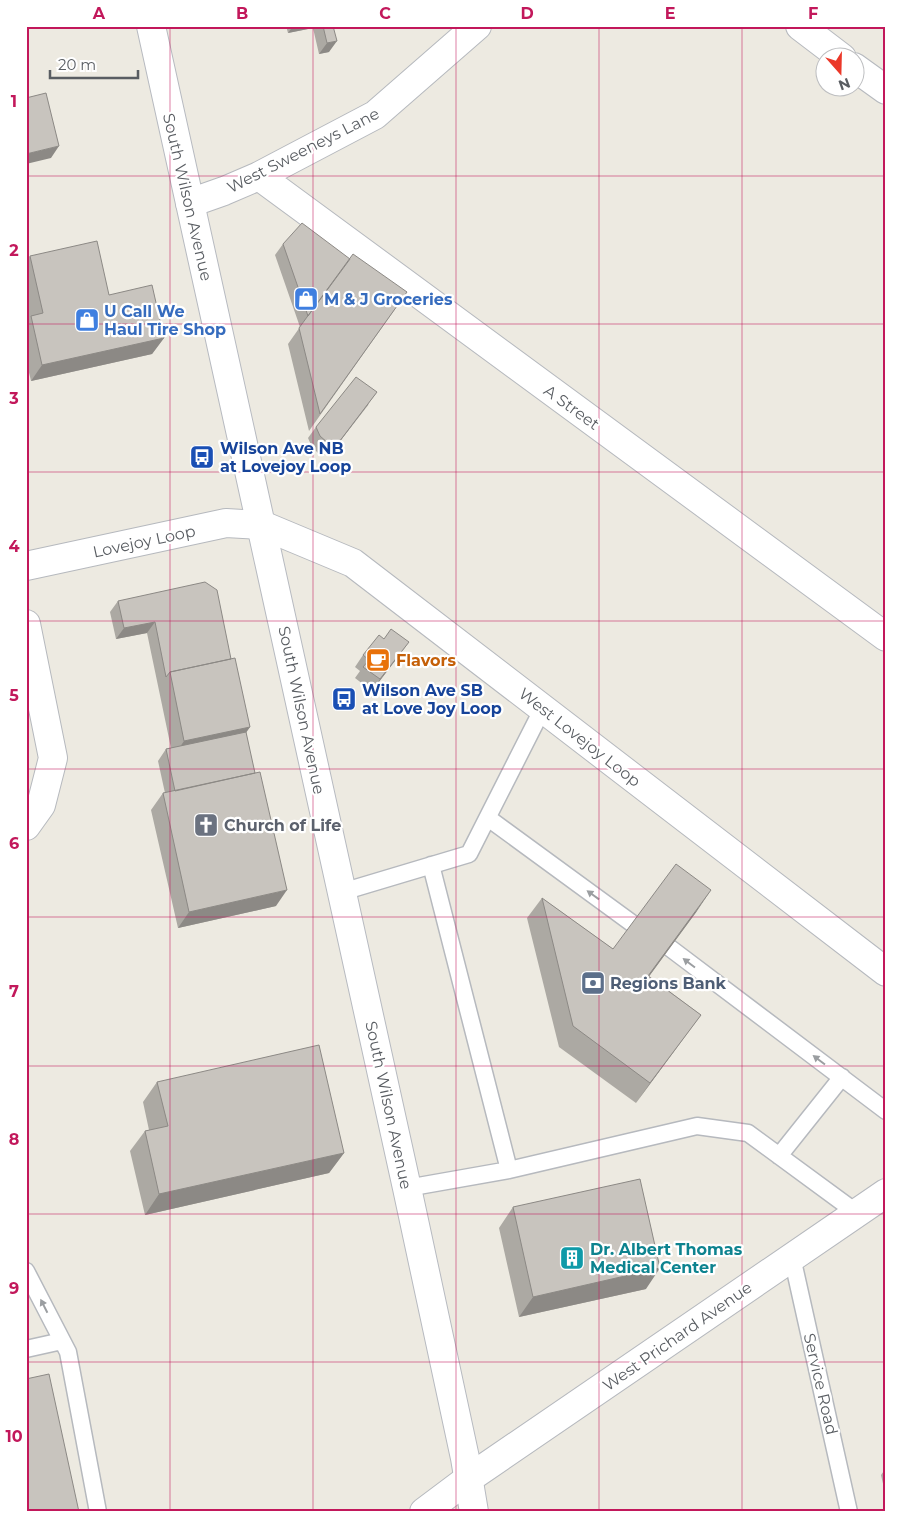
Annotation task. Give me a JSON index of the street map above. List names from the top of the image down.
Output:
{
  "streets": {
    "street": [
      "West Sweeneys Lane",
      "South Wilson Avenue",
      "A Street",
      "Lovejoy Loop",
      "West Lovejoy Loop",
      "West Prichard Avenue"
    ],
    "lane": ["Service Road"]
  },
  "crossings": [
    ["West Sweeneys Lane", "South Wilson Avenue"],
    ["West Sweeneys Lane", "A Street"],
    ["South Wilson Avenue", "Lovejoy Loop"],
    ["South Wilson Avenue", "West Lovejoy Loop"],
    ["South Wilson Avenue", "West Prichard Avenue"],
    ["Lovejoy Loop", "West Lovejoy Loop"],
    ["West Prichard Avenue", "Service Road"]
  ],
  "places": {
    "shop": ["M & J Groceries", "U Call We Haul Tire Shop"],
    "bus stop": ["Wilson Ave NB at Lovejoy Loop", "Wilson Ave SB at Love Joy Loop"],
    "cafe": ["Flavors"],
    "church": ["Church of Life"],
    "bank": ["Regions Bank"],
    "building": ["Dr. Albert Thomas Medical Center"]
  },
  "scale_bar": "20 m",
  "north": "bottom",
  "grid": {
    "columns": [
      "A",
      "B",
      "C",
      "D",
      "E",
      "F"
    ],
    "rows": [
      "1",
      "2",
      "3",
      "4",
      "5",
      "6",
      "7",
      "8",
      "9",
      "10"
    ]
  }
}
